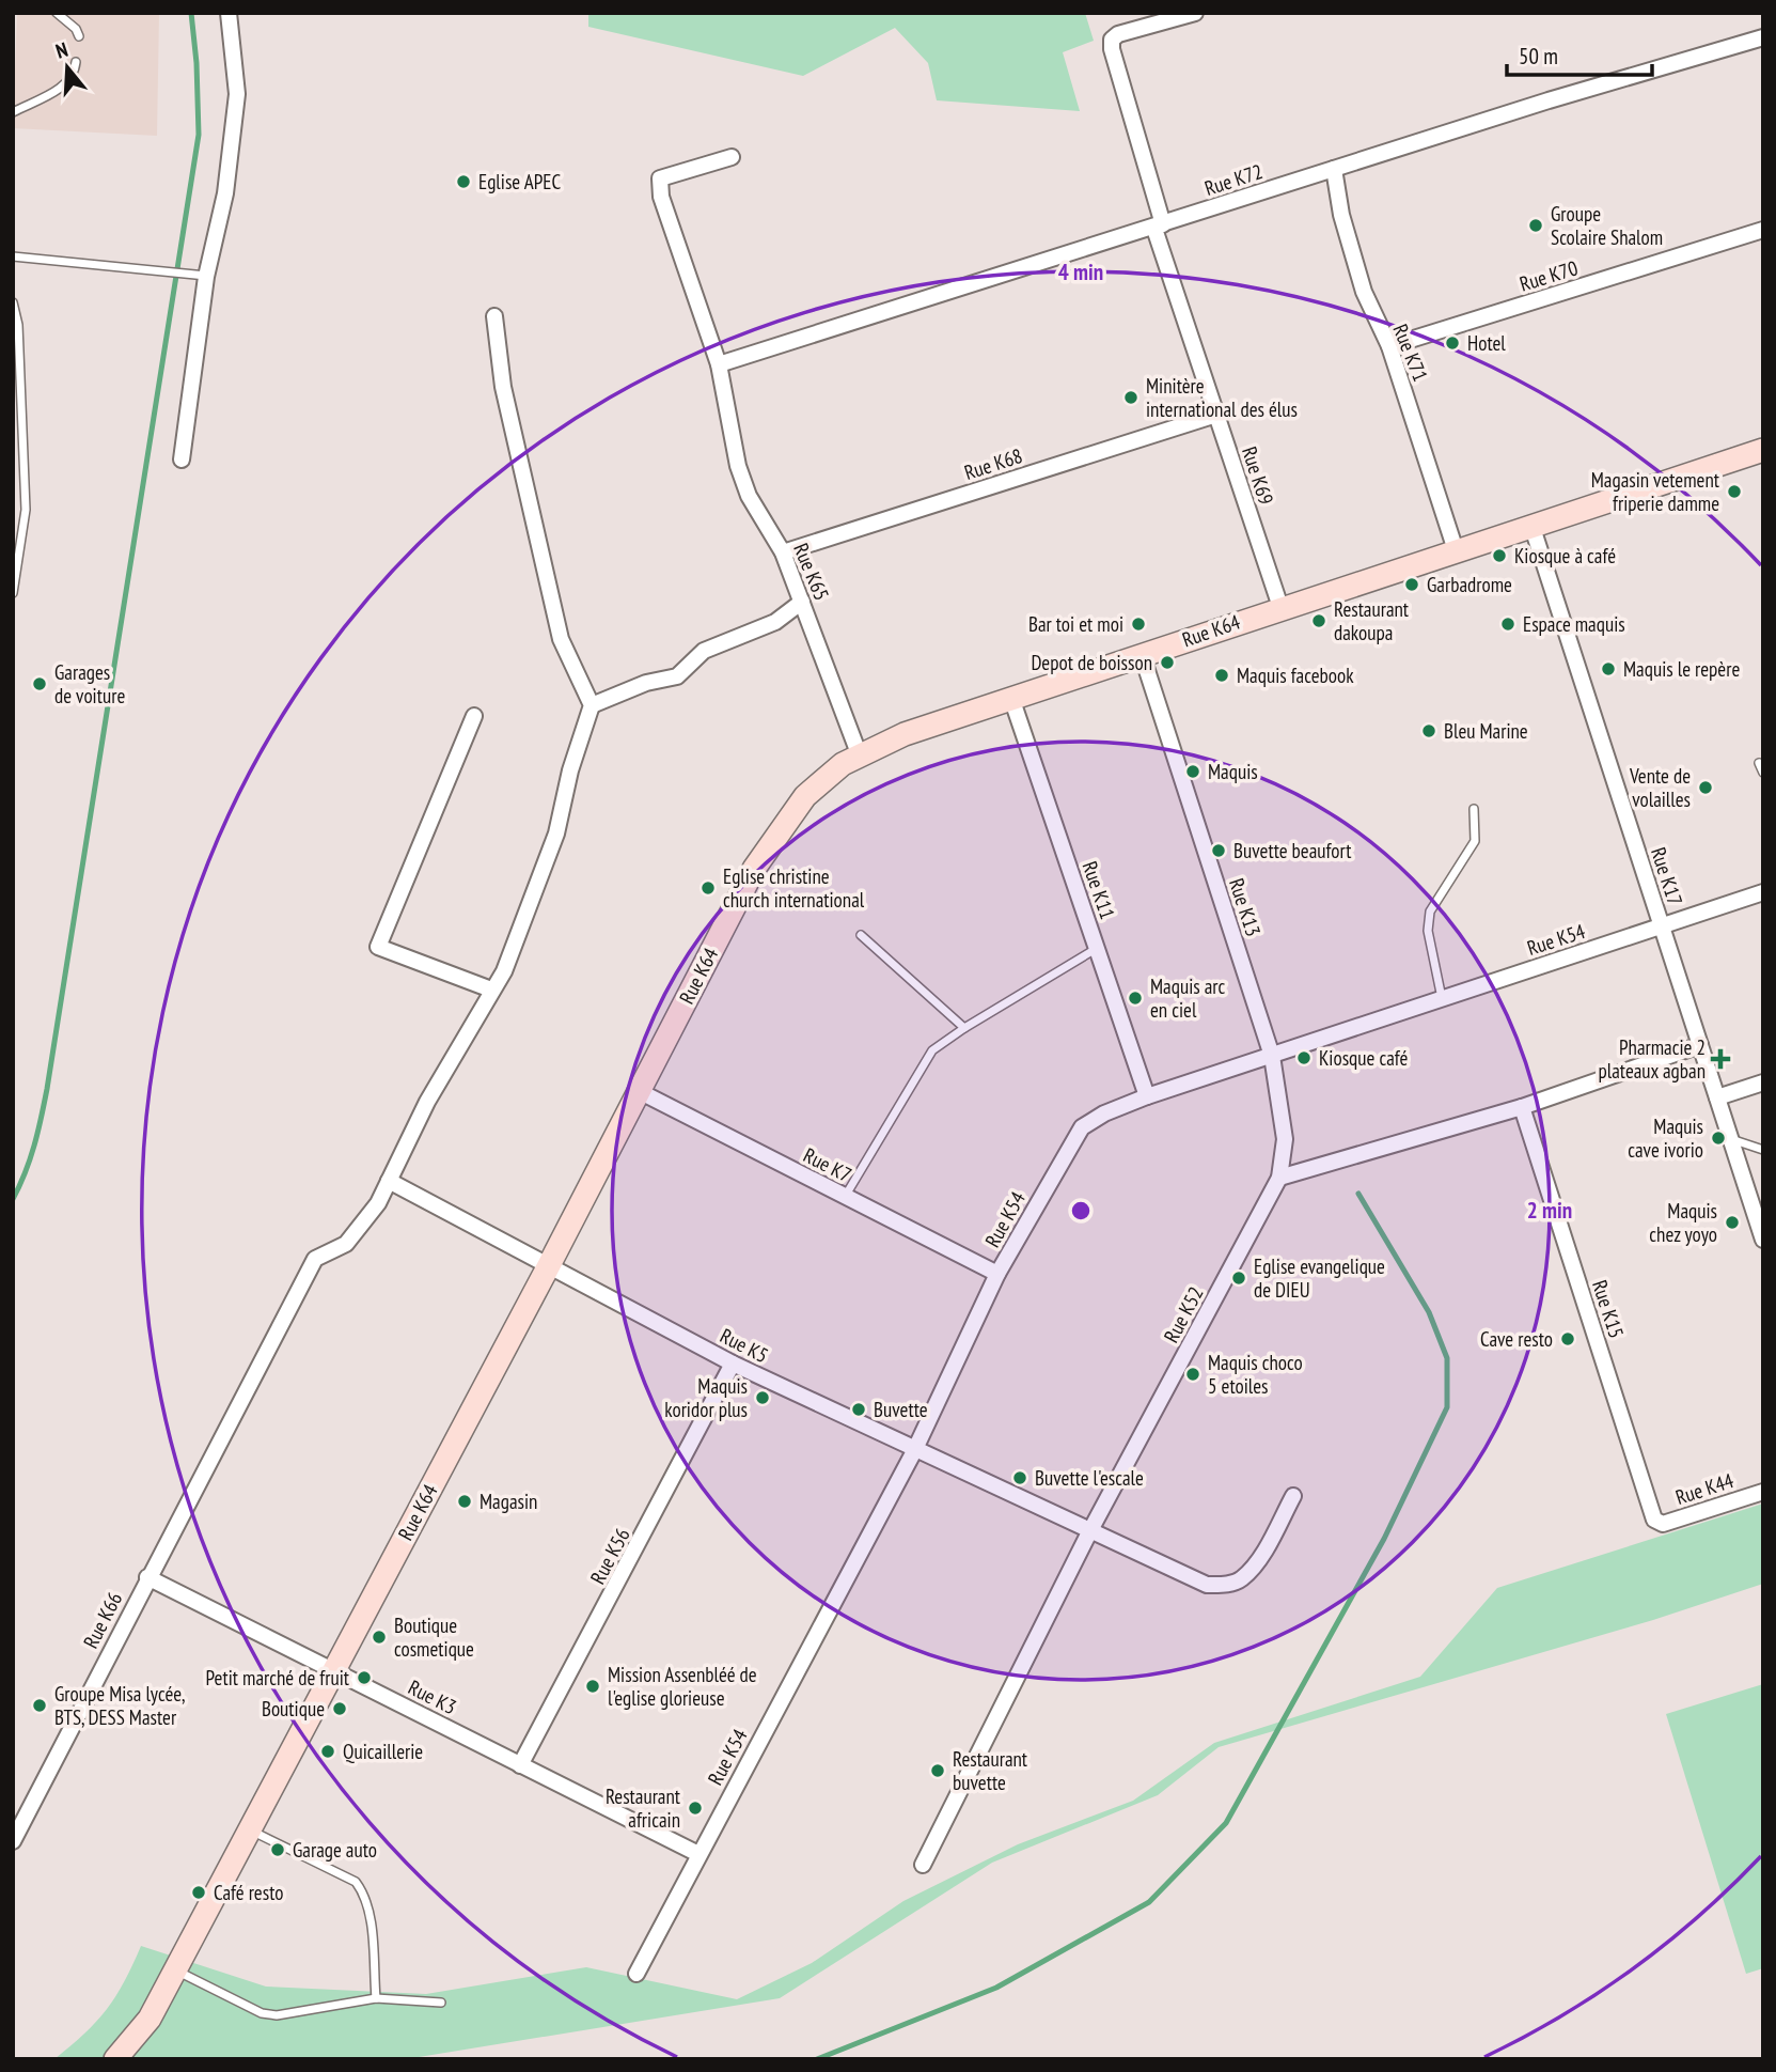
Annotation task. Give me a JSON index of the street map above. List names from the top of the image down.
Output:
{
  "streets": {
    "street": [
      "Rue K72",
      "Rue K70",
      "Rue K71",
      "Rue K68",
      "Rue K69",
      "Rue K65",
      "Rue K64",
      "Rue K17",
      "Rue K11",
      "Rue K13",
      "Rue K54",
      "Rue K7",
      "Rue K15",
      "Rue K52",
      "Rue K5",
      "Rue K44",
      "Rue K56",
      "Rue K66",
      "Rue K3"
    ]
  },
  "crossings": [
    ["Rue K72", "Rue K71"],
    ["Rue K72", "Rue K69"],
    ["Rue K72", "Rue K65"],
    ["Rue K70", "Rue K71"],
    ["Rue K71", "Rue K64"],
    ["Rue K68", "Rue K69"],
    ["Rue K68", "Rue K65"],
    ["Rue K69", "Rue K64"],
    ["Rue K65", "Rue K64"],
    ["Rue K64", "Rue K17"],
    ["Rue K64", "Rue K11"],
    ["Rue K64", "Rue K13"],
    ["Rue K64", "Rue K7"],
    ["Rue K64", "Rue K5"],
    ["Rue K64", "Rue K3"],
    ["Rue K17", "Rue K54"],
    ["Rue K11", "Rue K54"],
    ["Rue K13", "Rue K54"],
    ["Rue K13", "Rue K52"],
    ["Rue K54", "Rue K7"],
    ["Rue K54", "Rue K5"],
    ["Rue K54", "Rue K3"],
    ["Rue K15", "Rue K44"],
    ["Rue K52", "Rue K5"],
    ["Rue K5", "Rue K56"],
    ["Rue K5", "Rue K66"],
    ["Rue K56", "Rue K3"],
    ["Rue K66", "Rue K3"]
  ],
  "places": {
    "other": [
      "Eglise APEC",
      "Groupe Scolaire Shalom",
      "Hotel",
      "Minitère international des élus",
      "Magasin vetement friperie damme",
      "Kiosque à café",
      "Garbadrome",
      "Restaurant dakoupa",
      "Bar toi et moi",
      "Espace maquis",
      "Depot de boisson",
      "Maquis le repère",
      "Maquis facebook",
      "Garages de voiture",
      "Bleu Marine",
      "Maquis",
      "Vente de volailles",
      "Buvette beaufort",
      "Eglise christine church international",
      "Maquis arc en ciel",
      "Kiosque café",
      "Maquis cave ivorio",
      "Maquis chez yoyo",
      "Eglise evangelique de DIEU",
      "Cave resto",
      "Maquis choco 5 etoiles",
      "Maquis koridor plus",
      "Buvette",
      "Buvette l'escale",
      "Magasin",
      "Boutique cosmetique",
      "Petit marché de fruit",
      "Mission Assenbléé de l'eglise glorieuse",
      "Groupe Misa lycée, BTS, DESS Master",
      "Boutique",
      "Quicaillerie",
      "Restaurant buvette",
      "Restaurant africain",
      "Garage auto",
      "Café resto"
    ],
    "health": ["Pharmacie 2 plateaux agban"]
  },
  "scale_bar": "50 m",
  "north": "top",
  "rings": ["4 min", "2 min"]
}
